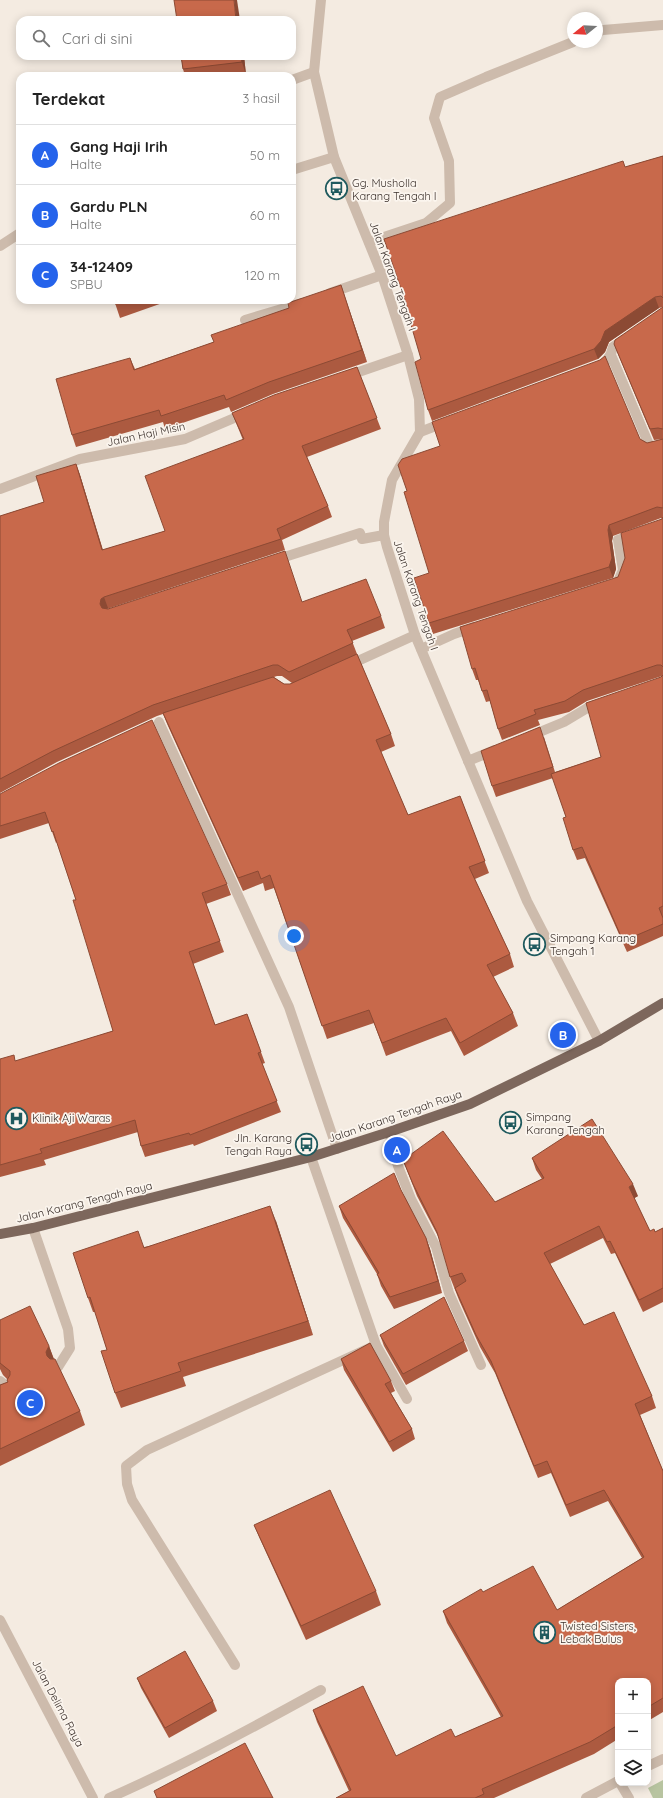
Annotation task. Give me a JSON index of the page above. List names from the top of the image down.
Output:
{
  "streets": {
    "main road": ["Jalan Karang Tengah Raya"],
    "street": ["Jalan Karang Tengah I", "Jalan Haji Misin", "Jalan Delima Raya"]
  },
  "crossings": [
    ["Jalan Karang Tengah I", "Jalan Karang Tengah Raya"]
  ],
  "places": {
    "bus stop": [
      "Gg. Musholla Karang Tengah I",
      "Simpang Karang Tengah 1",
      "Simpang Karang Tengah",
      "Jln. Karang Tengah Raya"
    ],
    "hospital": ["Klinik Aji Waras"],
    "building": ["Twisted Sisters, Lebak Bulus"]
  },
  "north": "left",
  "page": {
    "search": "Cari di sini",
    "heading": ["Terdekat", "3 hasil"],
    "list": [
      {
        "mark": "A",
        "name": "Gang Haji Irih",
        "note": "Halte",
        "value": "50 m"
      },
      {
        "mark": "B",
        "name": "Gardu PLN",
        "note": "Halte",
        "value": "60 m"
      },
      {
        "mark": "C",
        "name": "34-12409",
        "note": "SPBU",
        "value": "120 m"
      }
    ],
    "pins": ["B", "A", "C"],
    "map_buttons": ["+", "−"]
  }
}
